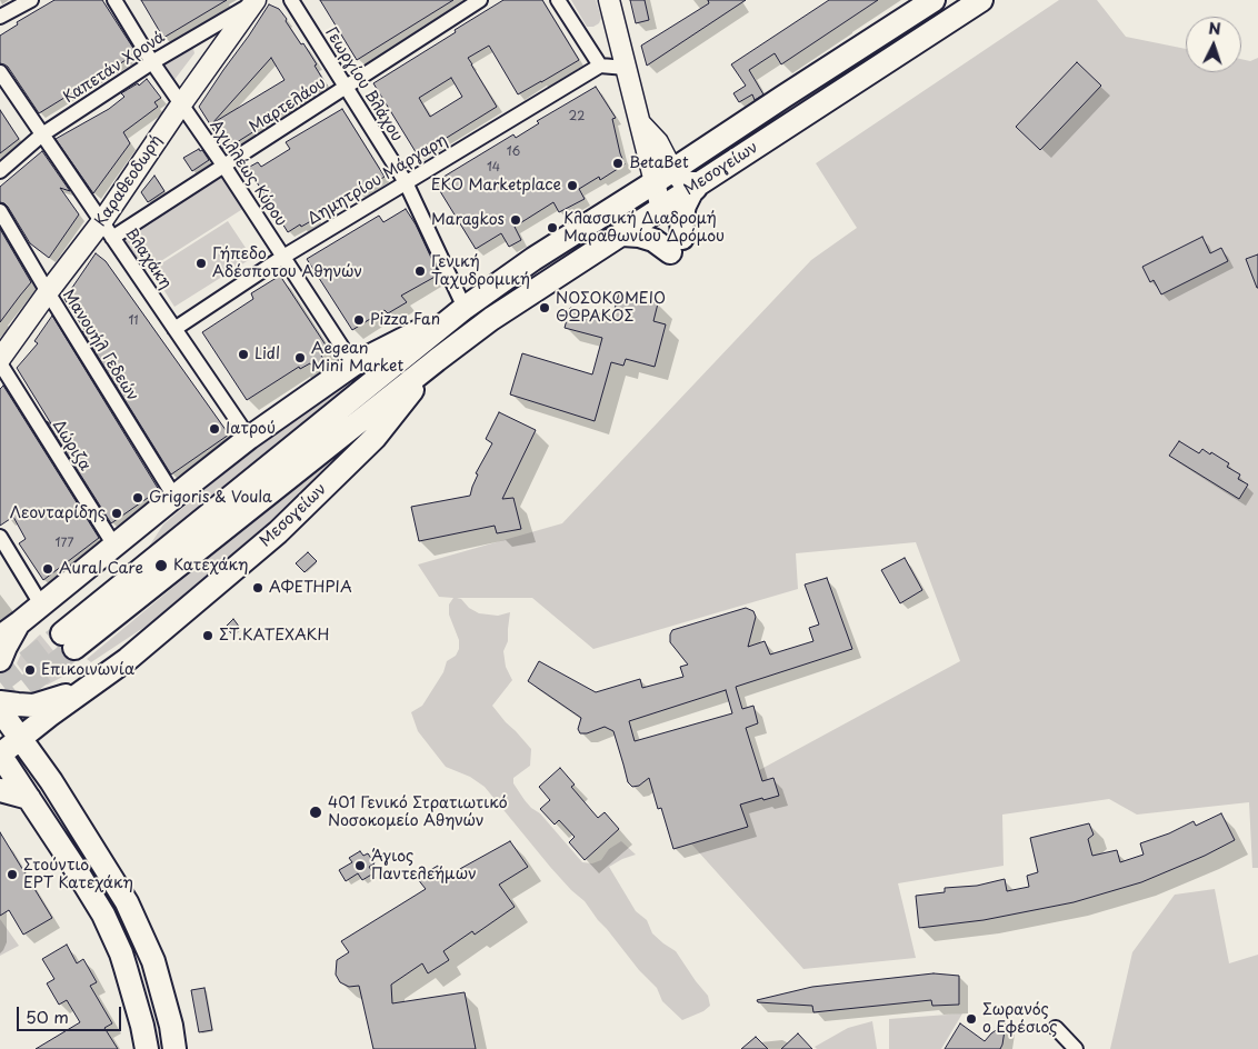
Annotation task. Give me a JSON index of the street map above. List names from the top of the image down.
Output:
{
  "streets": {
    "main road": ["Μεσογείων"],
    "street": [
      "Καπετάν Χρονά",
      "Γεωργίου Βλάχου",
      "Μαρτελάου",
      "Αχιλλέως Κύρου",
      "Δημητρίου Μάργαρη",
      "Καραθεοδωρή",
      "Βλαχάκη",
      "Μανουήλ Γεδεών",
      "Δώριζα"
    ]
  },
  "crossings": [
    ["Καπετάν Χρονά", "Αχιλλέως Κύρου"],
    ["Καπετάν Χρονά", "Καραθεοδωρή"],
    ["Καπετάν Χρονά", "Βλαχάκη"],
    ["Γεωργίου Βλάχου", "Μαρτελάου"],
    ["Γεωργίου Βλάχου", "Μεσογείων"],
    ["Γεωργίου Βλάχου", "Δημητρίου Μάργαρη"],
    ["Μαρτελάου", "Αχιλλέως Κύρου"],
    ["Μαρτελάου", "Καραθεοδωρή"],
    ["Μαρτελάου", "Βλαχάκη"],
    ["Μεσογείων", "Αχιλλέως Κύρου"],
    ["Μεσογείων", "Βλαχάκη"],
    ["Μεσογείων", "Μανουήλ Γεδεών"],
    ["Μεσογείων", "Δώριζα"],
    ["Αχιλλέως Κύρου", "Δημητρίου Μάργαρη"],
    ["Αχιλλέως Κύρου", "Καραθεοδωρή"],
    ["Δημητρίου Μάργαρη", "Βλαχάκη"],
    ["Καραθεοδωρή", "Βλαχάκη"],
    ["Καραθεοδωρή", "Μανουήλ Γεδεών"]
  ],
  "places": [
    "BetaBet",
    "EKO Marketplace",
    "Maragkos",
    "Κλασσική Διαδρομή Μαραθωνίου Δρόμου",
    "Γήπεδο Αδέσποτου Αθηνών",
    "Γενική Ταχυδρομική",
    "ΝΟΣΟΚΟΜΕΙΟ ΘΩΡΑΚΟΣ",
    "Pizza Fan",
    "Lidl",
    "Aegean Mini Market",
    "Ιατρού",
    "Grigoris & Voula",
    "Λεονταρίδης",
    "Κατεχάκη",
    "Aural Care",
    "ΑΦΕΤΗΡΙΑ",
    "ΣΤ.ΚΑΤΕΧΑΚΗ",
    "Επικοινωνία",
    "401 Γενικό Στρατιωτικό Νοσοκομείο Αθηνών",
    "Άγιος Παντελεήμων",
    "Στούντιο ΕΡΤ Κατεχάκη",
    "Σωρανός ο Εφέσιος"
  ],
  "house_numbers": [
    "22",
    "16",
    "14",
    "11",
    "177"
  ],
  "scale_bar": "50 m",
  "north": "top"
}
